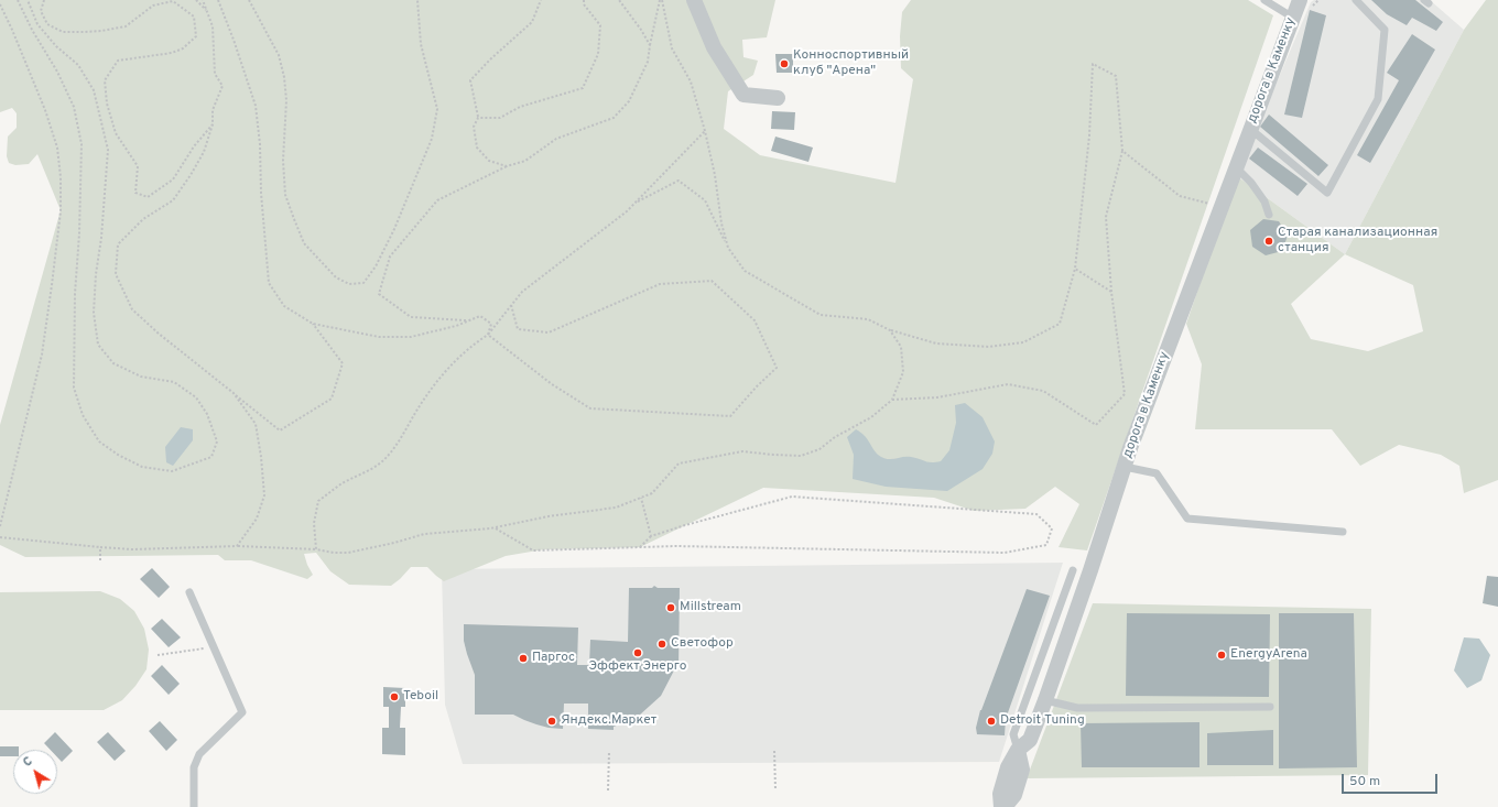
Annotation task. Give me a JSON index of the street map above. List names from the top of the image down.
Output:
{
  "streets": {
    "street": ["дорога в Каменку"]
  },
  "places": [
    "Конноспортивный клуб \"Арена\"",
    "Старая канализационная станция",
    "Millstream",
    "Светофор",
    "Эффект Энерго",
    "EnergyArena",
    "Паргос",
    "Teboil",
    "Яндекс.Маркет",
    "Detroit Tuning"
  ],
  "scale_bar": "50 m",
  "north": "top left"
}
